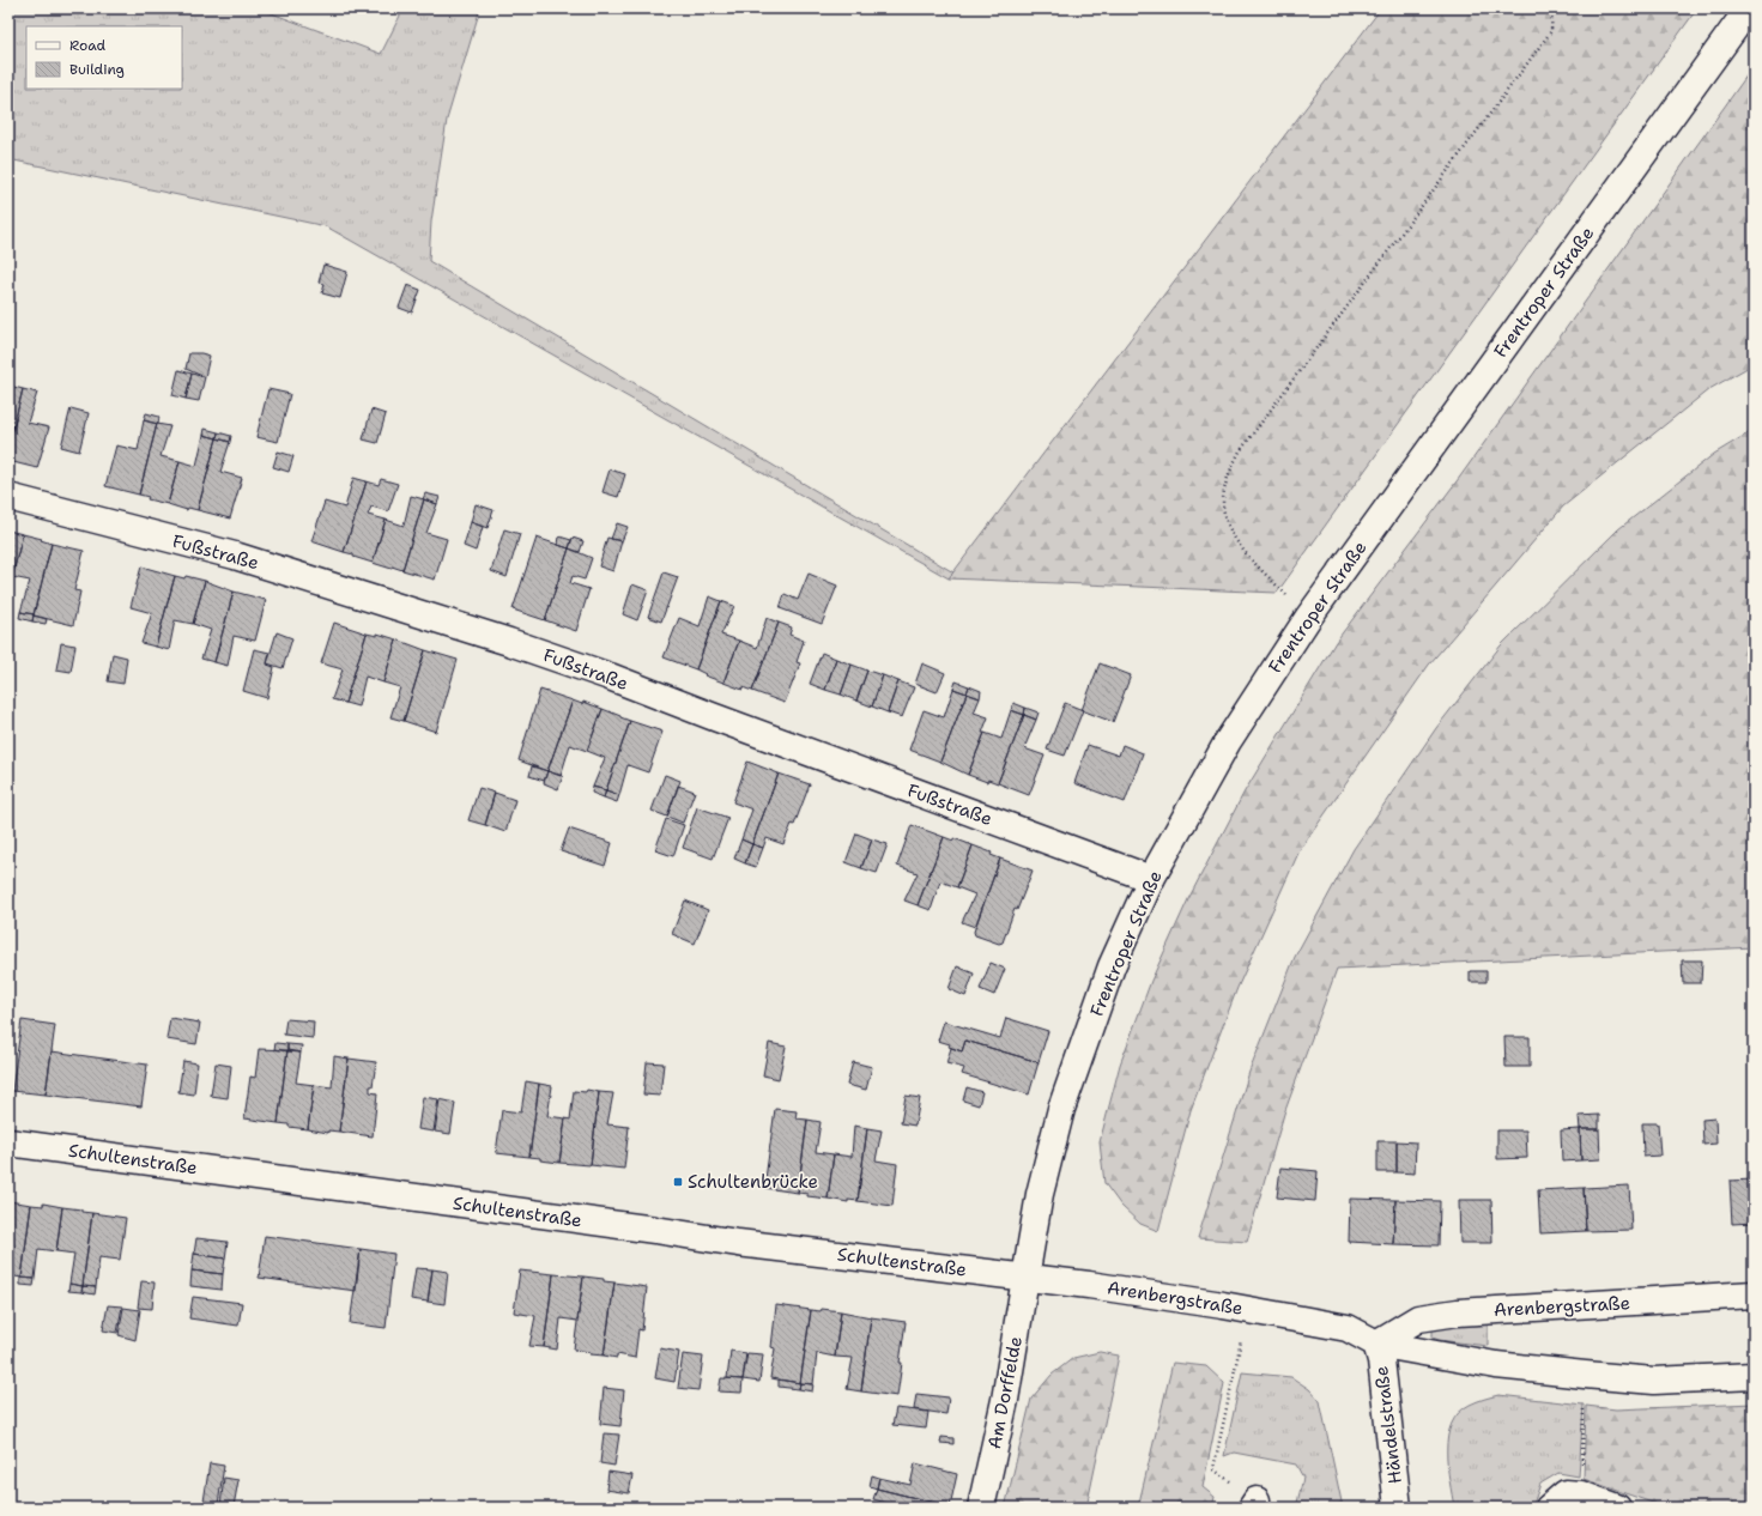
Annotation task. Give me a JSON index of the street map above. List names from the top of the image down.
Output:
{
  "streets": {
    "street": [
      "Frentroper Straße",
      "Fußstraße",
      "Schultenstraße",
      "Arenbergstraße",
      "Am Dorffelde",
      "Händelstraße"
    ]
  },
  "crossings": [
    ["Frentroper Straße", "Fußstraße"],
    ["Frentroper Straße", "Schultenstraße"],
    ["Frentroper Straße", "Arenbergstraße"],
    ["Frentroper Straße", "Am Dorffelde"],
    ["Schultenstraße", "Arenbergstraße"],
    ["Schultenstraße", "Am Dorffelde"],
    ["Arenbergstraße", "Am Dorffelde"],
    ["Arenbergstraße", "Händelstraße"]
  ],
  "places": {
    "transit": ["Schultenbrücke"]
  },
  "legend": ["Road", "Building"]
}
